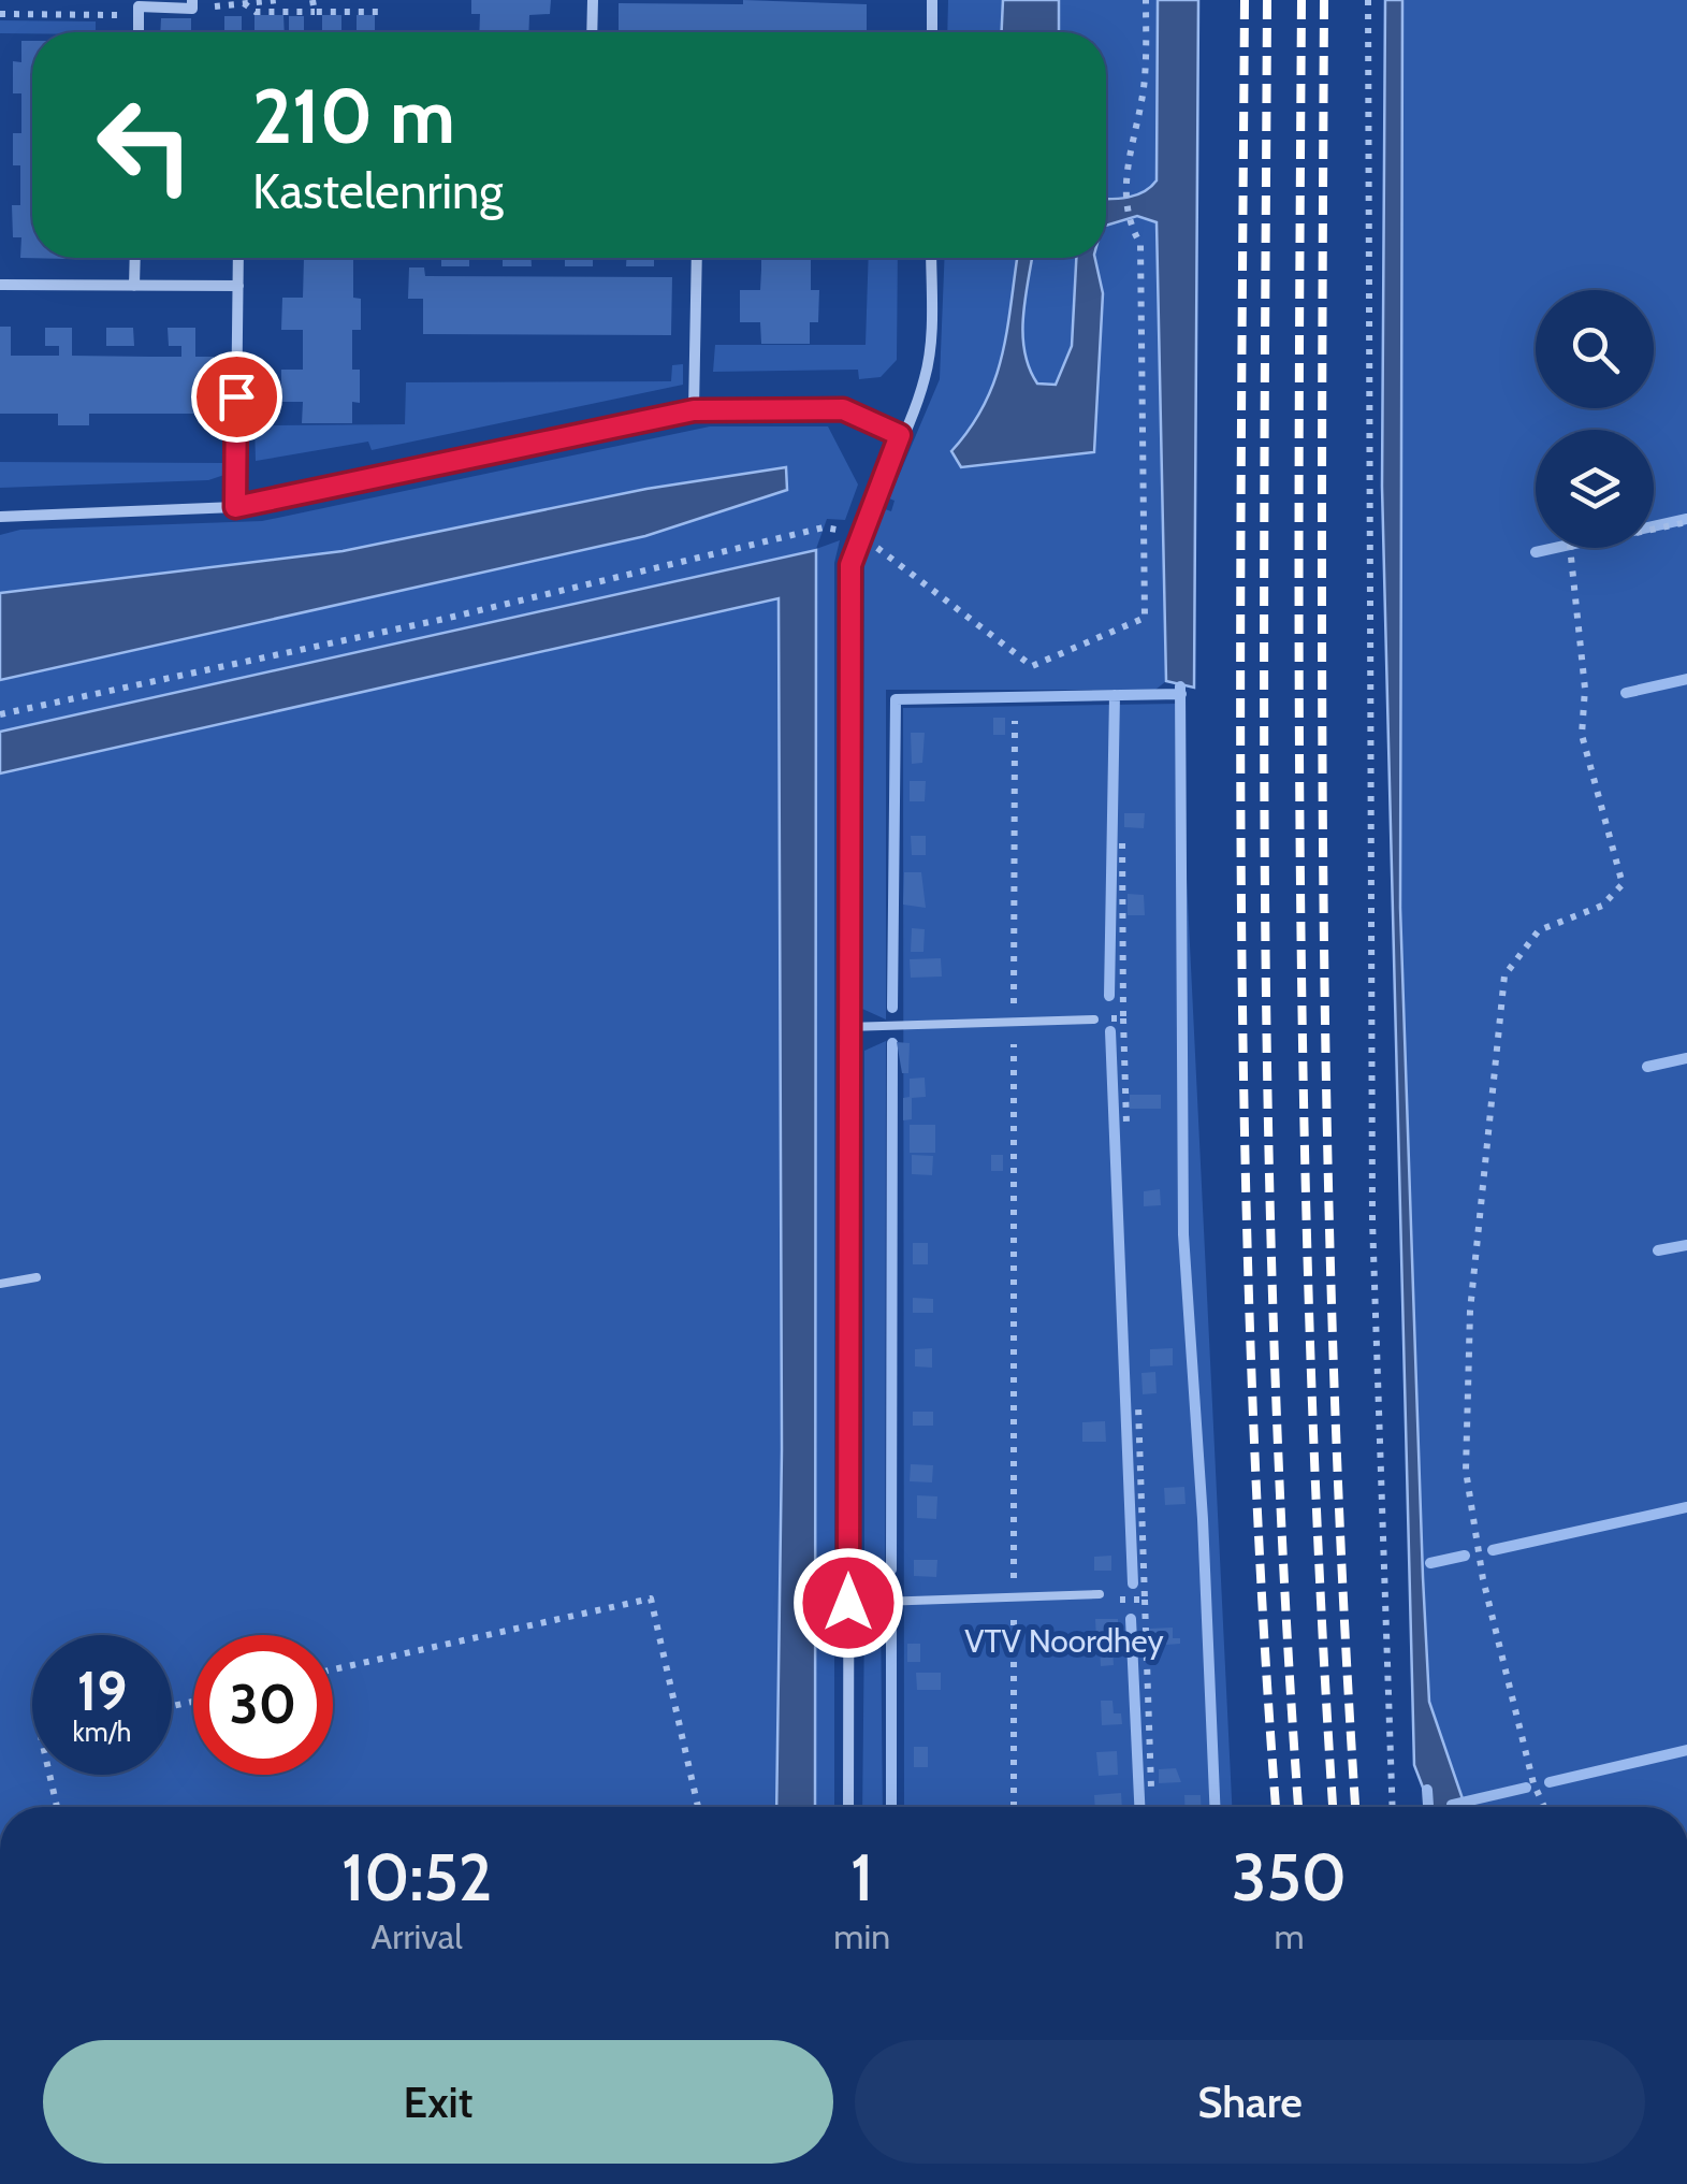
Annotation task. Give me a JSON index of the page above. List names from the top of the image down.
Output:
{
  "parks": ["VTV Noordhey"],
  "page": {
    "turn": ["210 m", "Kastelenring"],
    "speed": "19 km/h",
    "limit": "30",
    "eta": [
      "10:52",
      "Arrival",
      "1",
      "min",
      "350",
      "m"
    ],
    "buttons": ["Exit", "Share"]
  }
}
